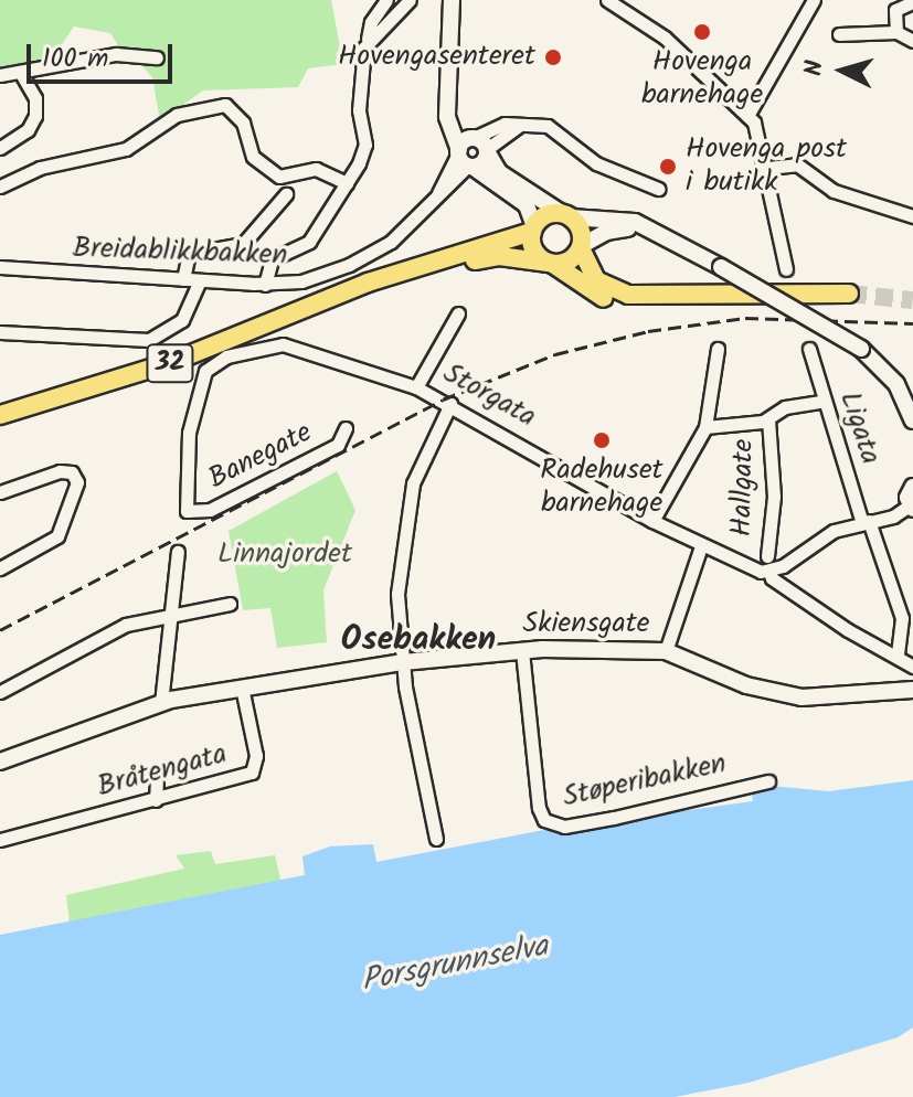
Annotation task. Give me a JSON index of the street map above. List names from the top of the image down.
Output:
{
  "streets": {
    "main road": ["32"],
    "street": [
      "Breidablikkbakken",
      "Storgata",
      "Ligata",
      "Banegate",
      "Hallgate",
      "Skiensgate",
      "Bråtengata",
      "Støperibakken"
    ]
  },
  "crossings": [
    ["Storgata", "Banegate"],
    ["Skiensgate", "Bråtengata"],
    ["Skiensgate", "Støperibakken"]
  ],
  "districts": ["Osebakken"],
  "water": ["Porsgrunnselva"],
  "parks": ["Linnajordet"],
  "places": [
    "Hovenga barnehage",
    "Hovengasenteret",
    "Hovenga post i butikk",
    "Radehuset barnehage"
  ],
  "scale_bar": "100 m",
  "north": "left"
}
